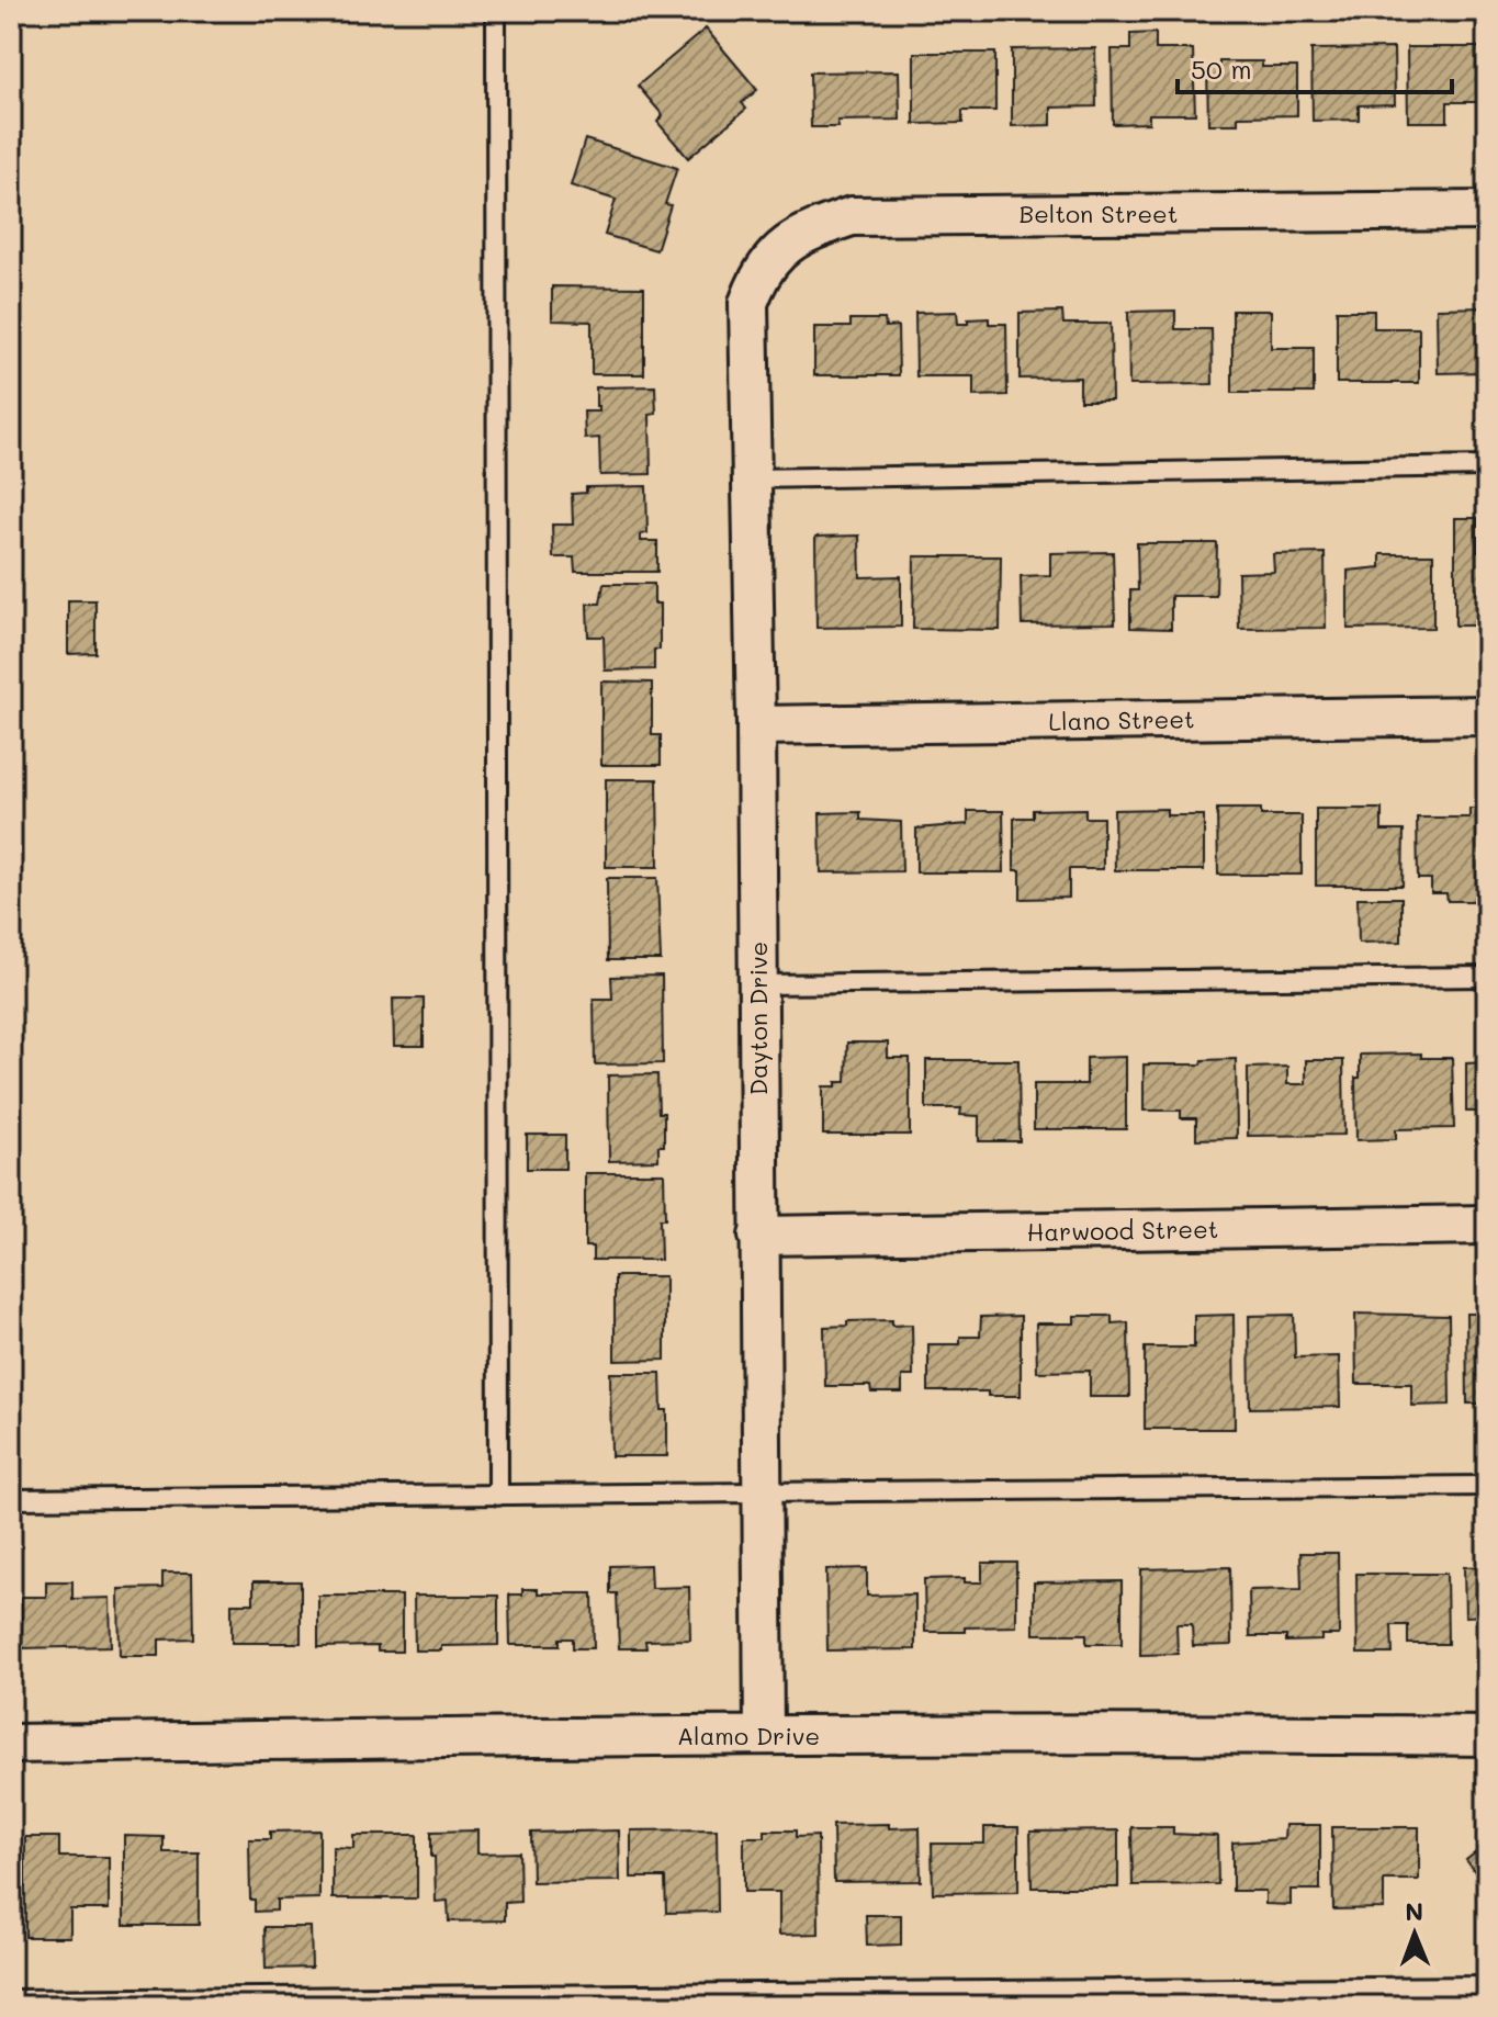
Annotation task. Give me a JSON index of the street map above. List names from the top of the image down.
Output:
{
  "streets": {
    "street": [
      "Belton Street",
      "Llano Street",
      "Dayton Drive",
      "Harwood Street",
      "Alamo Drive"
    ]
  },
  "crossings": [
    ["Belton Street", "Dayton Drive"],
    ["Llano Street", "Dayton Drive"],
    ["Dayton Drive", "Harwood Street"],
    ["Dayton Drive", "Alamo Drive"]
  ],
  "scale_bar": "50 m",
  "north": "top"
}
